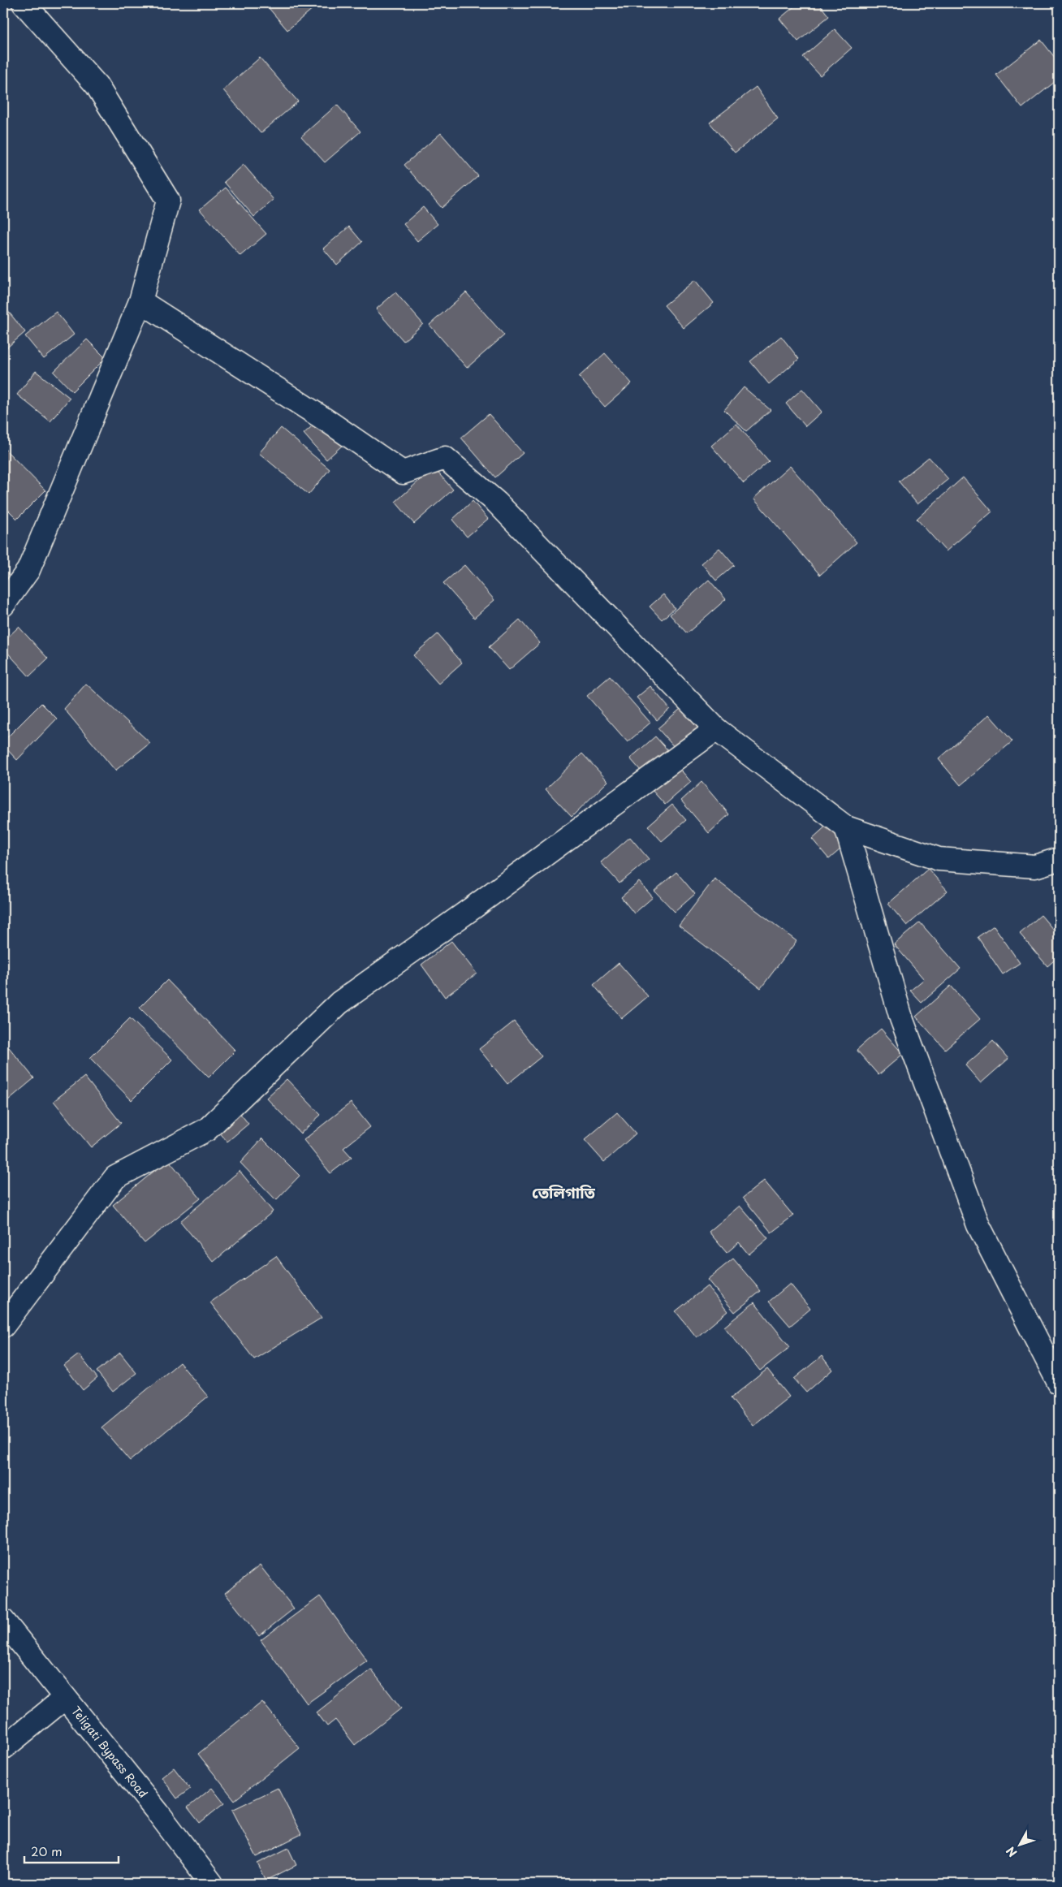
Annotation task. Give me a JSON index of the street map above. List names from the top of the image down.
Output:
{
  "streets": {
    "street": ["Teligati Bypass Road"]
  },
  "districts": ["তেলিগাতি"],
  "scale_bar": "20 m",
  "north": "bottom left"
}
